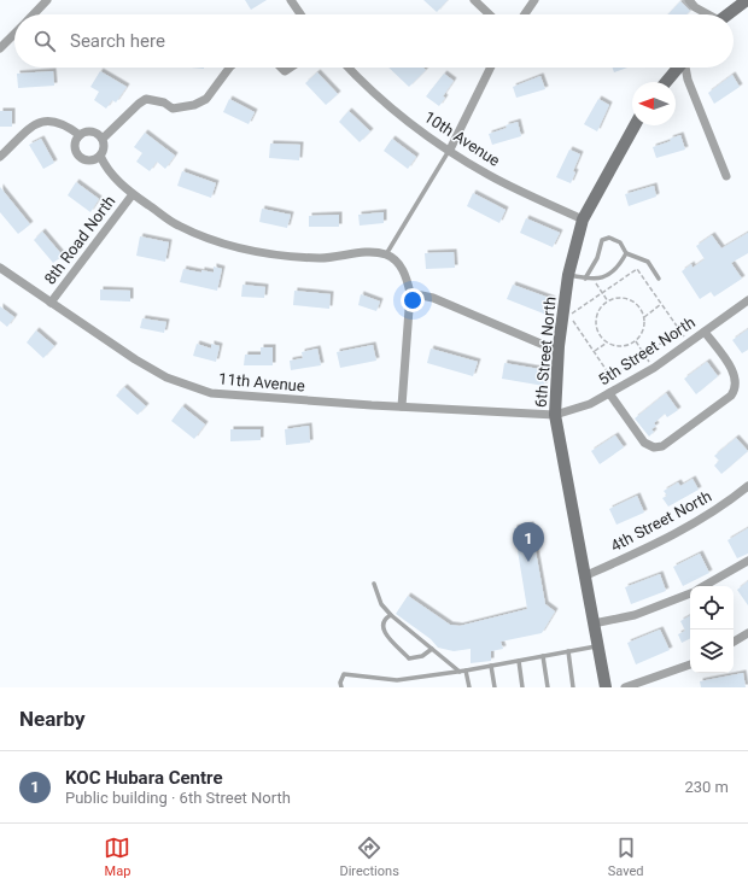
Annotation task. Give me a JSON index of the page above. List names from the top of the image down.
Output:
{
  "streets": {
    "street": [
      "10th Avenue",
      "8th Road North",
      "5th Street North",
      "6th Street North",
      "11th Avenue",
      "4th Street North"
    ]
  },
  "crossings": [
    ["10th Avenue", "6th Street North"],
    ["8th Road North", "11th Avenue"],
    ["5th Street North", "6th Street North"],
    ["5th Street North", "11th Avenue"],
    ["6th Street North", "11th Avenue"],
    ["6th Street North", "4th Street North"]
  ],
  "north": "left",
  "page": {
    "search": "Search here",
    "pins": "1",
    "heading": "Nearby",
    "list": [
      {
        "mark": "1",
        "name": "KOC Hubara Centre",
        "note": "Public building · 6th Street North",
        "value": "230 m"
      }
    ],
    "nav": ["Map", "Directions", "Saved"]
  }
}
